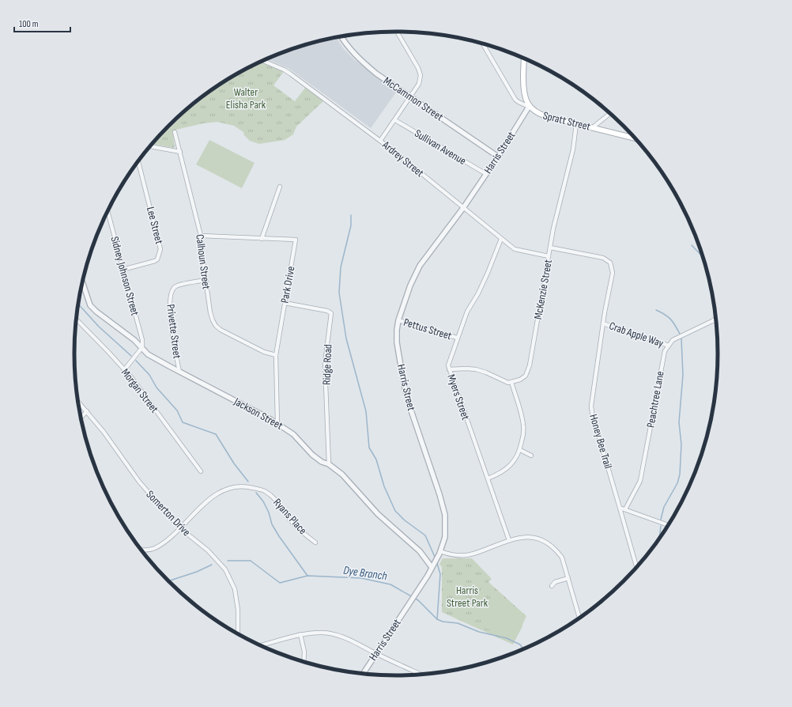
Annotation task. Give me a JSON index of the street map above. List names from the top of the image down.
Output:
{
  "streets": {
    "main road": ["Spratt Street"],
    "street": [
      "McCammon Street",
      "Sullivan Avenue",
      "Harris Street",
      "Ardrey Street",
      "Lee Street",
      "Calhoun Street",
      "Sidney Johnson Street",
      "Park Drive",
      "McKenzie Street",
      "Pettus Street",
      "Privette Street",
      "Crab Apple Way",
      "Ridge Road",
      "Morgan Street",
      "Myers Street",
      "Peachtree Lane",
      "Jackson Street",
      "Honey Bee Trail",
      "Somerton Drive",
      "Ryans Place"
    ]
  },
  "crossings": [
    ["McCammon Street", "Harris Street"],
    ["Spratt Street", "Harris Street"],
    ["Spratt Street", "McKenzie Street"],
    ["Sullivan Avenue", "Harris Street"],
    ["Harris Street", "Ardrey Street"],
    ["Harris Street", "Pettus Street"],
    ["Harris Street", "Jackson Street"],
    ["Ardrey Street", "McKenzie Street"],
    ["Ardrey Street", "Myers Street"],
    ["Lee Street", "Sidney Johnson Street"],
    ["Calhoun Street", "Park Drive"],
    ["Calhoun Street", "Privette Street"],
    ["Sidney Johnson Street", "Jackson Street"],
    ["Park Drive", "Ridge Road"],
    ["Park Drive", "Jackson Street"],
    ["McKenzie Street", "Honey Bee Trail"],
    ["Pettus Street", "Myers Street"],
    ["Privette Street", "Jackson Street"],
    ["Crab Apple Way", "Peachtree Lane"],
    ["Crab Apple Way", "Honey Bee Trail"],
    ["Ridge Road", "Jackson Street"],
    ["Somerton Drive", "Ryans Place"]
  ],
  "water": ["Dye Branch"],
  "parks": ["Walter Elisha Park", "Harris Street Park"],
  "scale_bar": "100 m"
}
